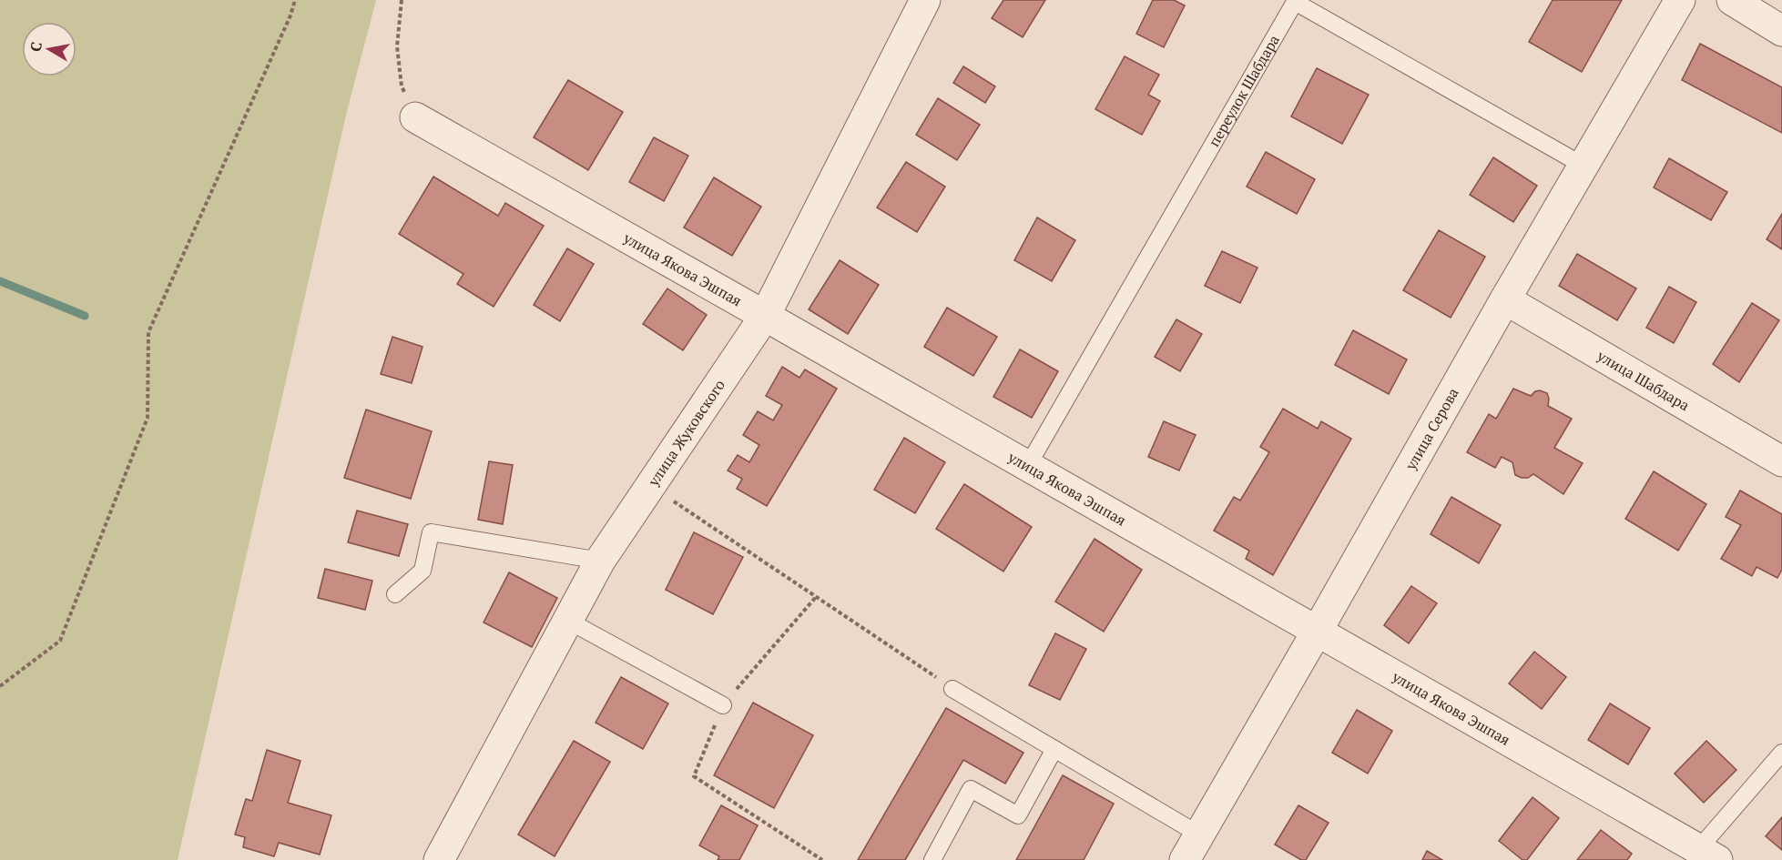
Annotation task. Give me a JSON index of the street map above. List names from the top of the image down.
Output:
{
  "streets": {
    "street": [
      "улица Якова Эшпая",
      "улица Шабдара",
      "улица Серова",
      "улица Жуковского"
    ],
    "lane": ["переулок Шабдара"]
  },
  "crossings": [
    ["переулок Шабдара", "улица Якова Эшпая"],
    ["переулок Шабдара", "улица Серова"],
    ["улица Якова Эшпая", "улица Серова"],
    ["улица Якова Эшпая", "улица Жуковского"],
    ["улица Шабдара", "улица Серова"]
  ],
  "north": "left"
}
